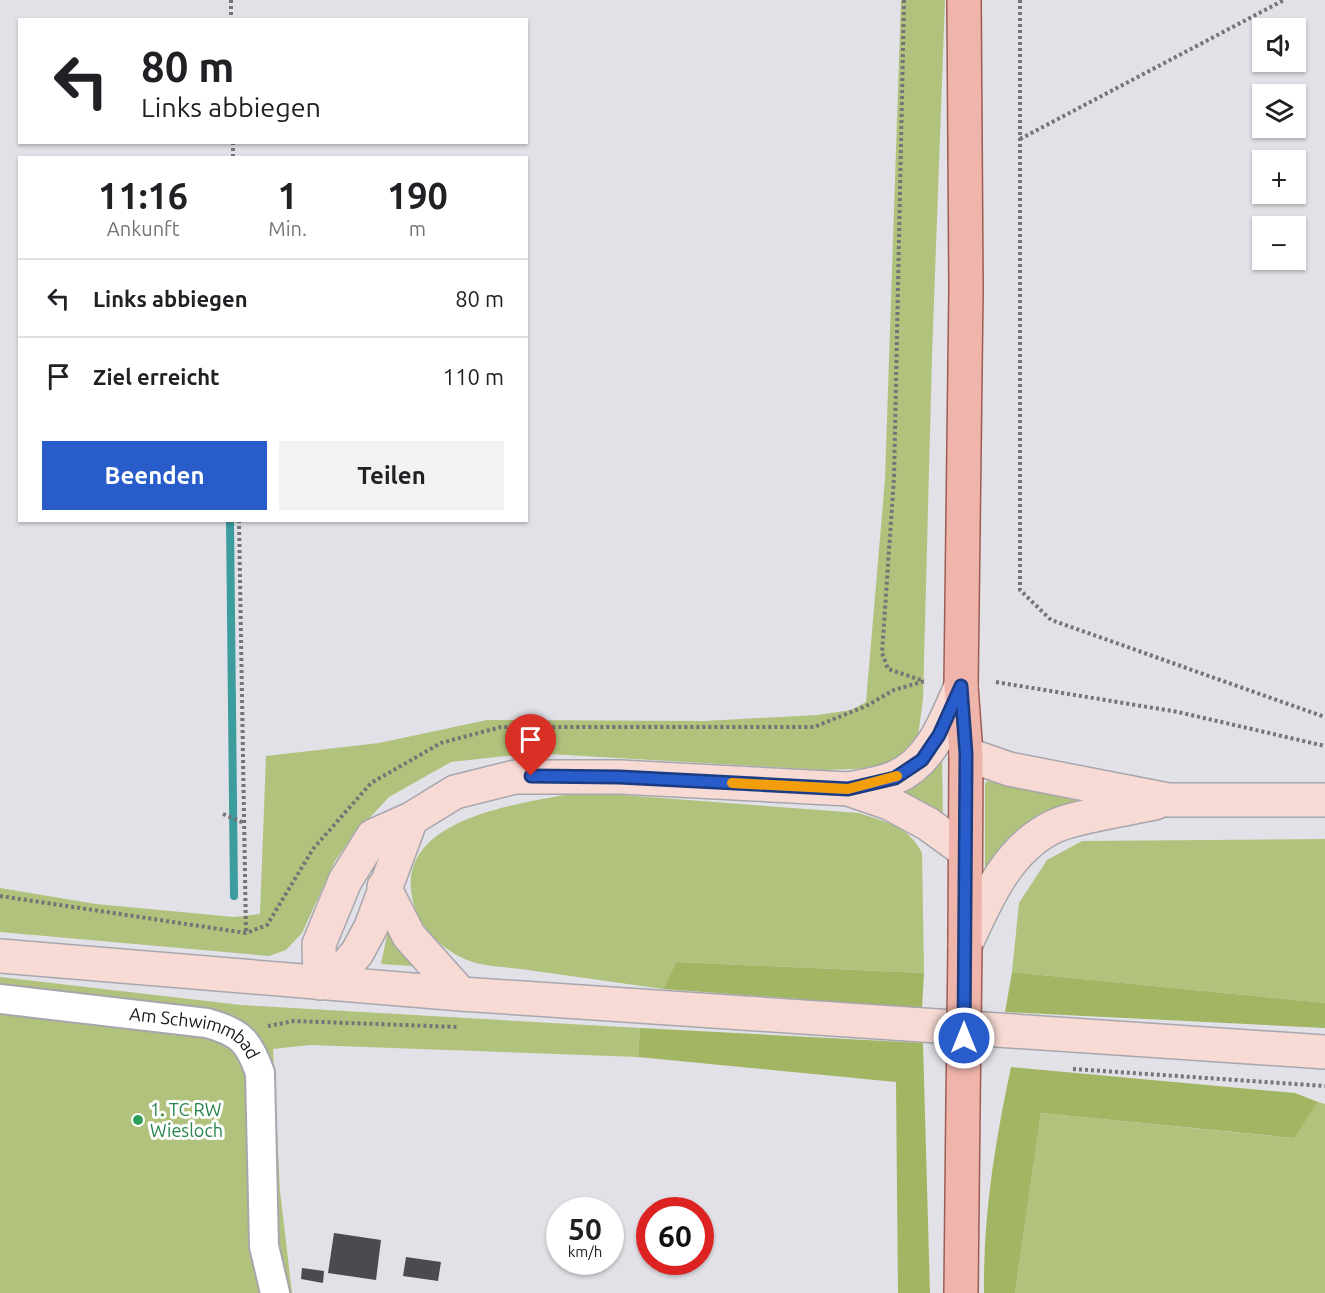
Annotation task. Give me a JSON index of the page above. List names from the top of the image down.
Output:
{
  "streets": {
    "street": ["Am Schwimmbad"]
  },
  "places": ["1. TC RW Wiesloch"],
  "page": {
    "map_buttons": ["+", "−"],
    "turn": ["80 m", "Links abbiegen"],
    "eta": [
      "11:16",
      "Ankunft",
      "1",
      "Min.",
      "190",
      "m"
    ],
    "list": [
      {
        "name": "Links abbiegen",
        "value": "80 m"
      },
      {
        "name": "Ziel erreicht",
        "value": "110 m"
      }
    ],
    "buttons": ["Beenden", "Teilen"],
    "speed": "50 km/h",
    "limit": "60"
  }
}
